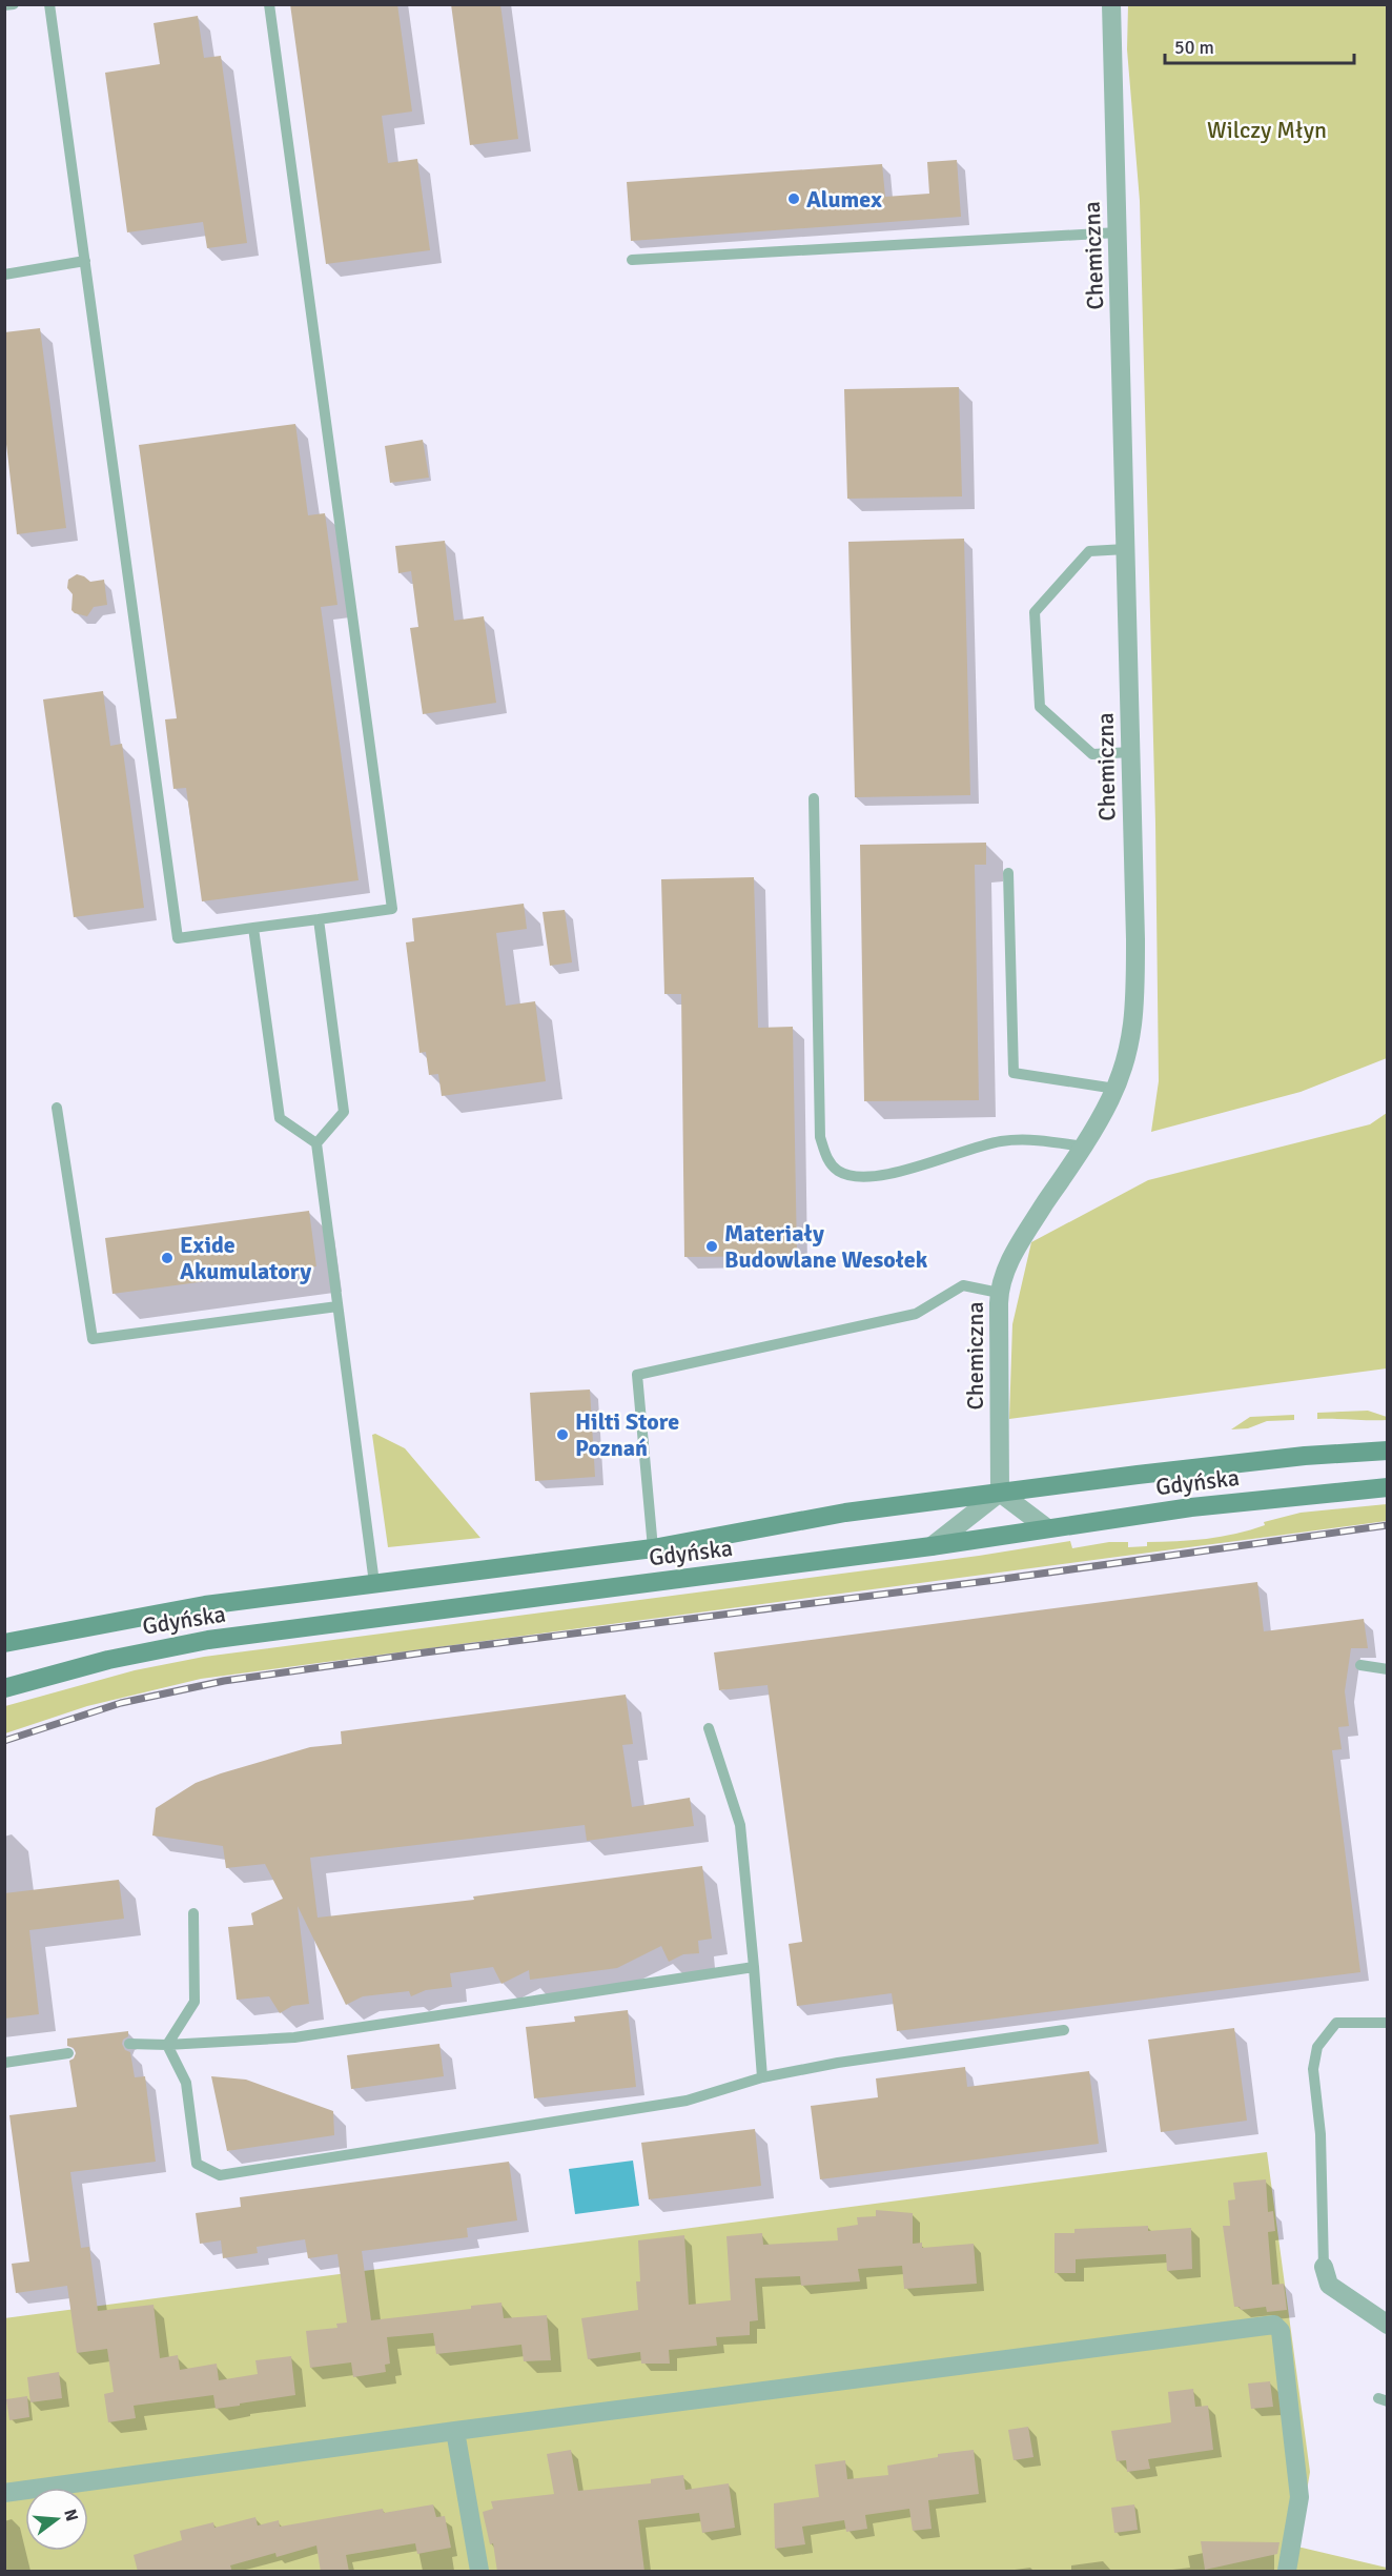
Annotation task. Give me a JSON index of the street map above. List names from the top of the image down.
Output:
{
  "streets": {
    "main road": ["Gdyńska"],
    "street": ["Chemiczna"]
  },
  "crossings": [
    ["Chemiczna", "Gdyńska"]
  ],
  "parks": ["Wilczy Młyn"],
  "places": [
    "Alumex",
    "Materiały Budowlane Wesołek",
    "Exide Akumulatory",
    "Hilti Store Poznań"
  ],
  "scale_bar": "50 m",
  "north": "right"
}
